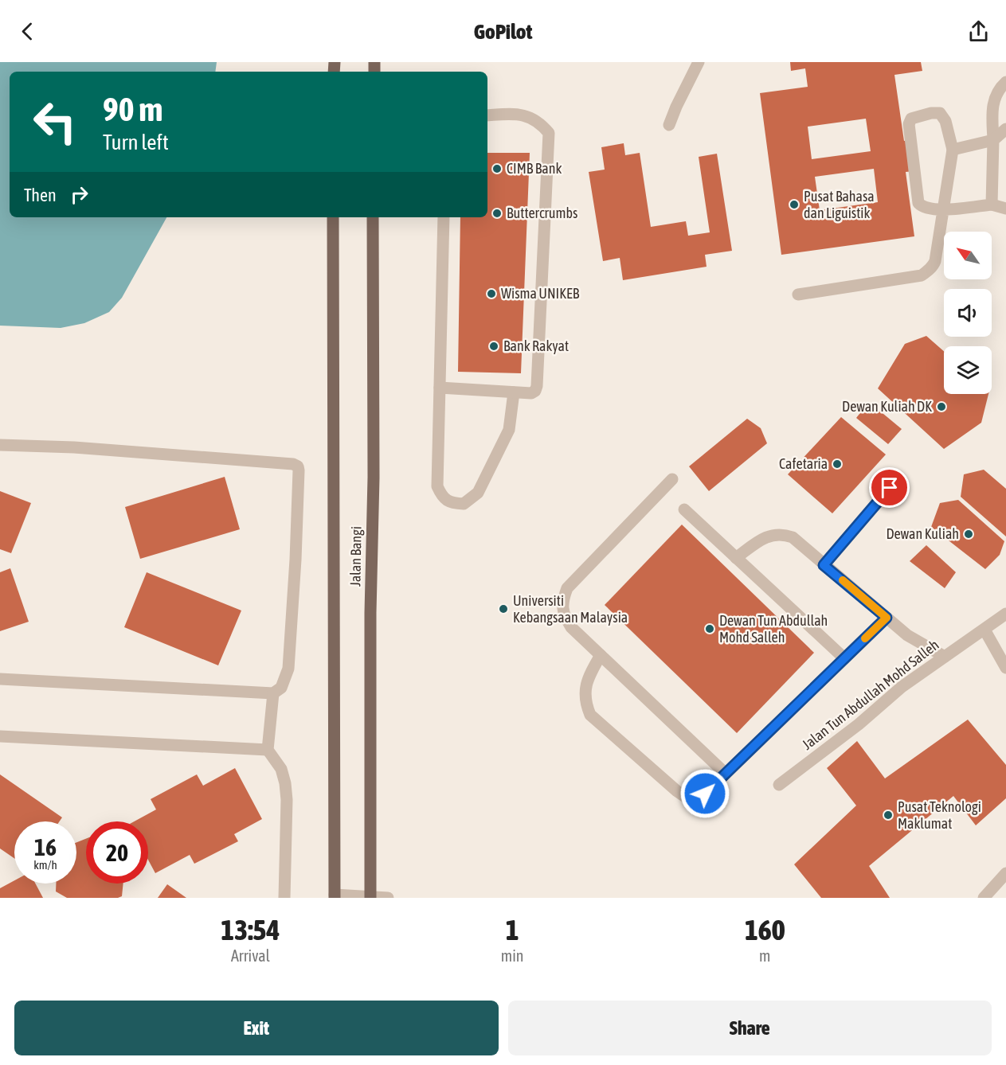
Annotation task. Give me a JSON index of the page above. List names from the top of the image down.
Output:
{
  "streets": {
    "main road": ["Jalan Bangi"],
    "street": ["Jalan Tun Abdullah Mohd Salleh"]
  },
  "places": [
    "CIMB Bank",
    "Pusat Bahasa dan Liguistik",
    "Buttercrumbs",
    "Wisma UNIKEB",
    "Bank Rakyat",
    "Dewan Kuliah DK",
    "Cafetaria",
    "Dewan Kuliah",
    "Universiti Kebangsaan Malaysia",
    "Dewan Tun Abdullah Mohd Salleh",
    "Pusat Teknologi Maklumat"
  ],
  "north": "top left",
  "page": {
    "header": "GoPilot",
    "turn": ["90 m", "Turn left"],
    "then": "Then",
    "speed": "16 km/h",
    "limit": "20",
    "eta": [
      "13:54",
      "Arrival",
      "1",
      "min",
      "160",
      "m"
    ],
    "buttons": ["Exit", "Share"]
  }
}
